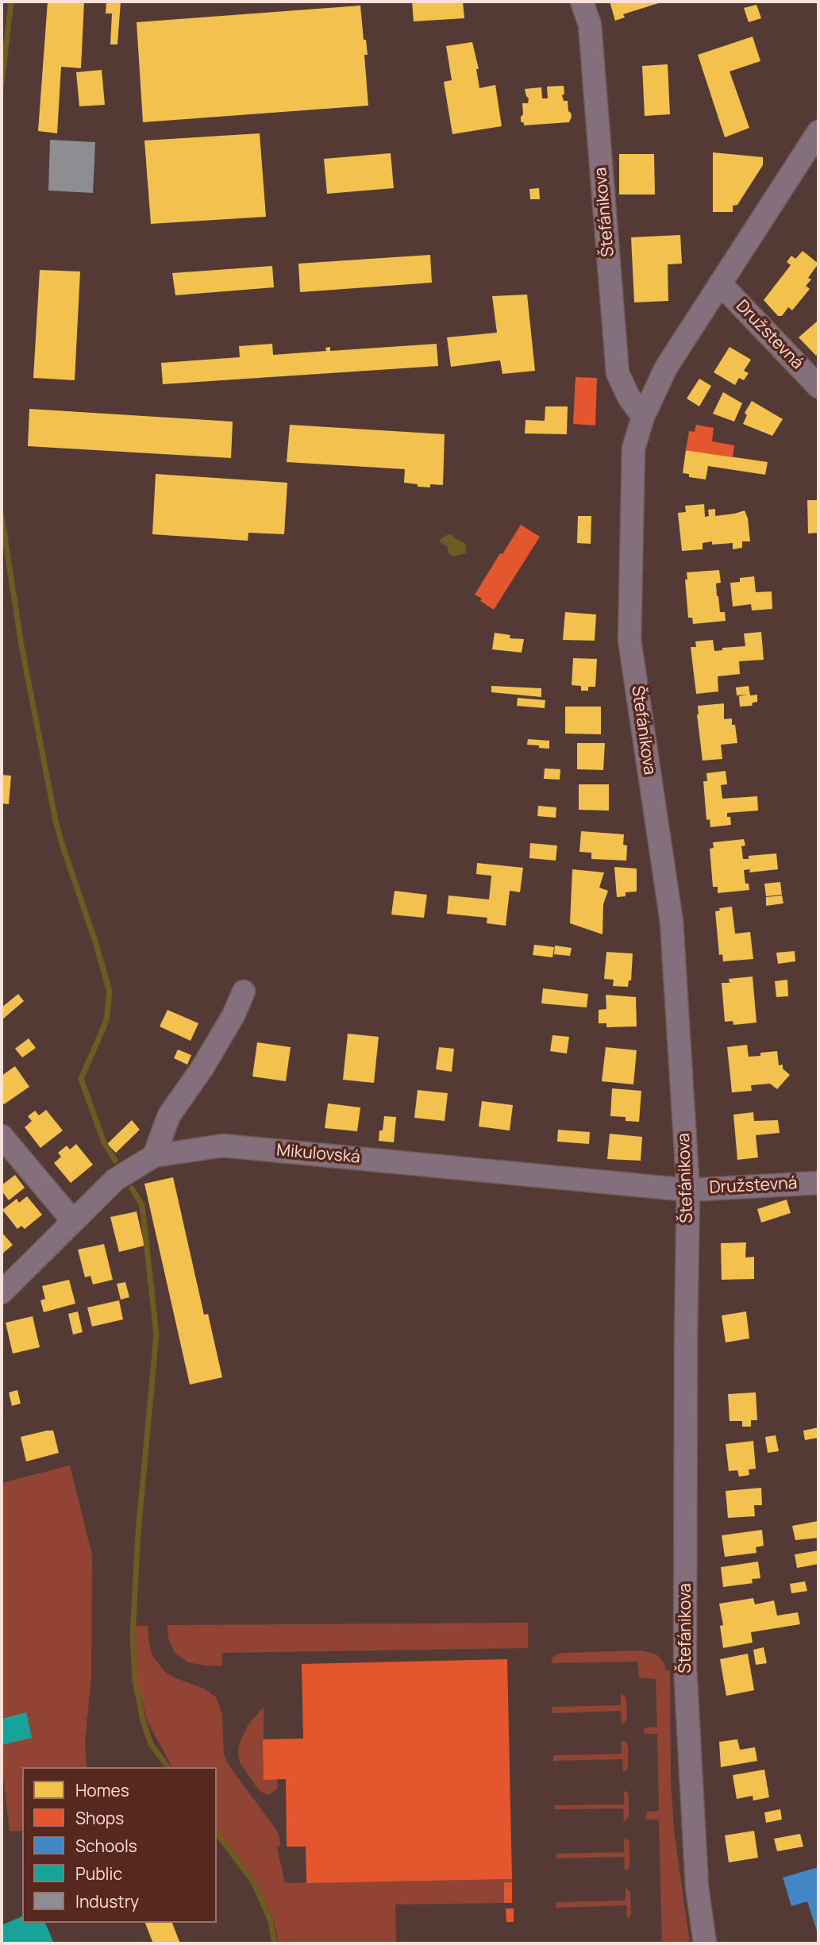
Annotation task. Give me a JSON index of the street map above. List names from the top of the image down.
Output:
{
  "streets": {
    "street": ["Štefánikova", "Družstevná", "Mikulovská"]
  },
  "crossings": [
    ["Štefánikova", "Družstevná"],
    ["Štefánikova", "Mikulovská"],
    ["Družstevná", "Mikulovská"]
  ],
  "legend": [
    "Homes",
    "Shops",
    "Schools",
    "Public",
    "Industry"
  ]
}
